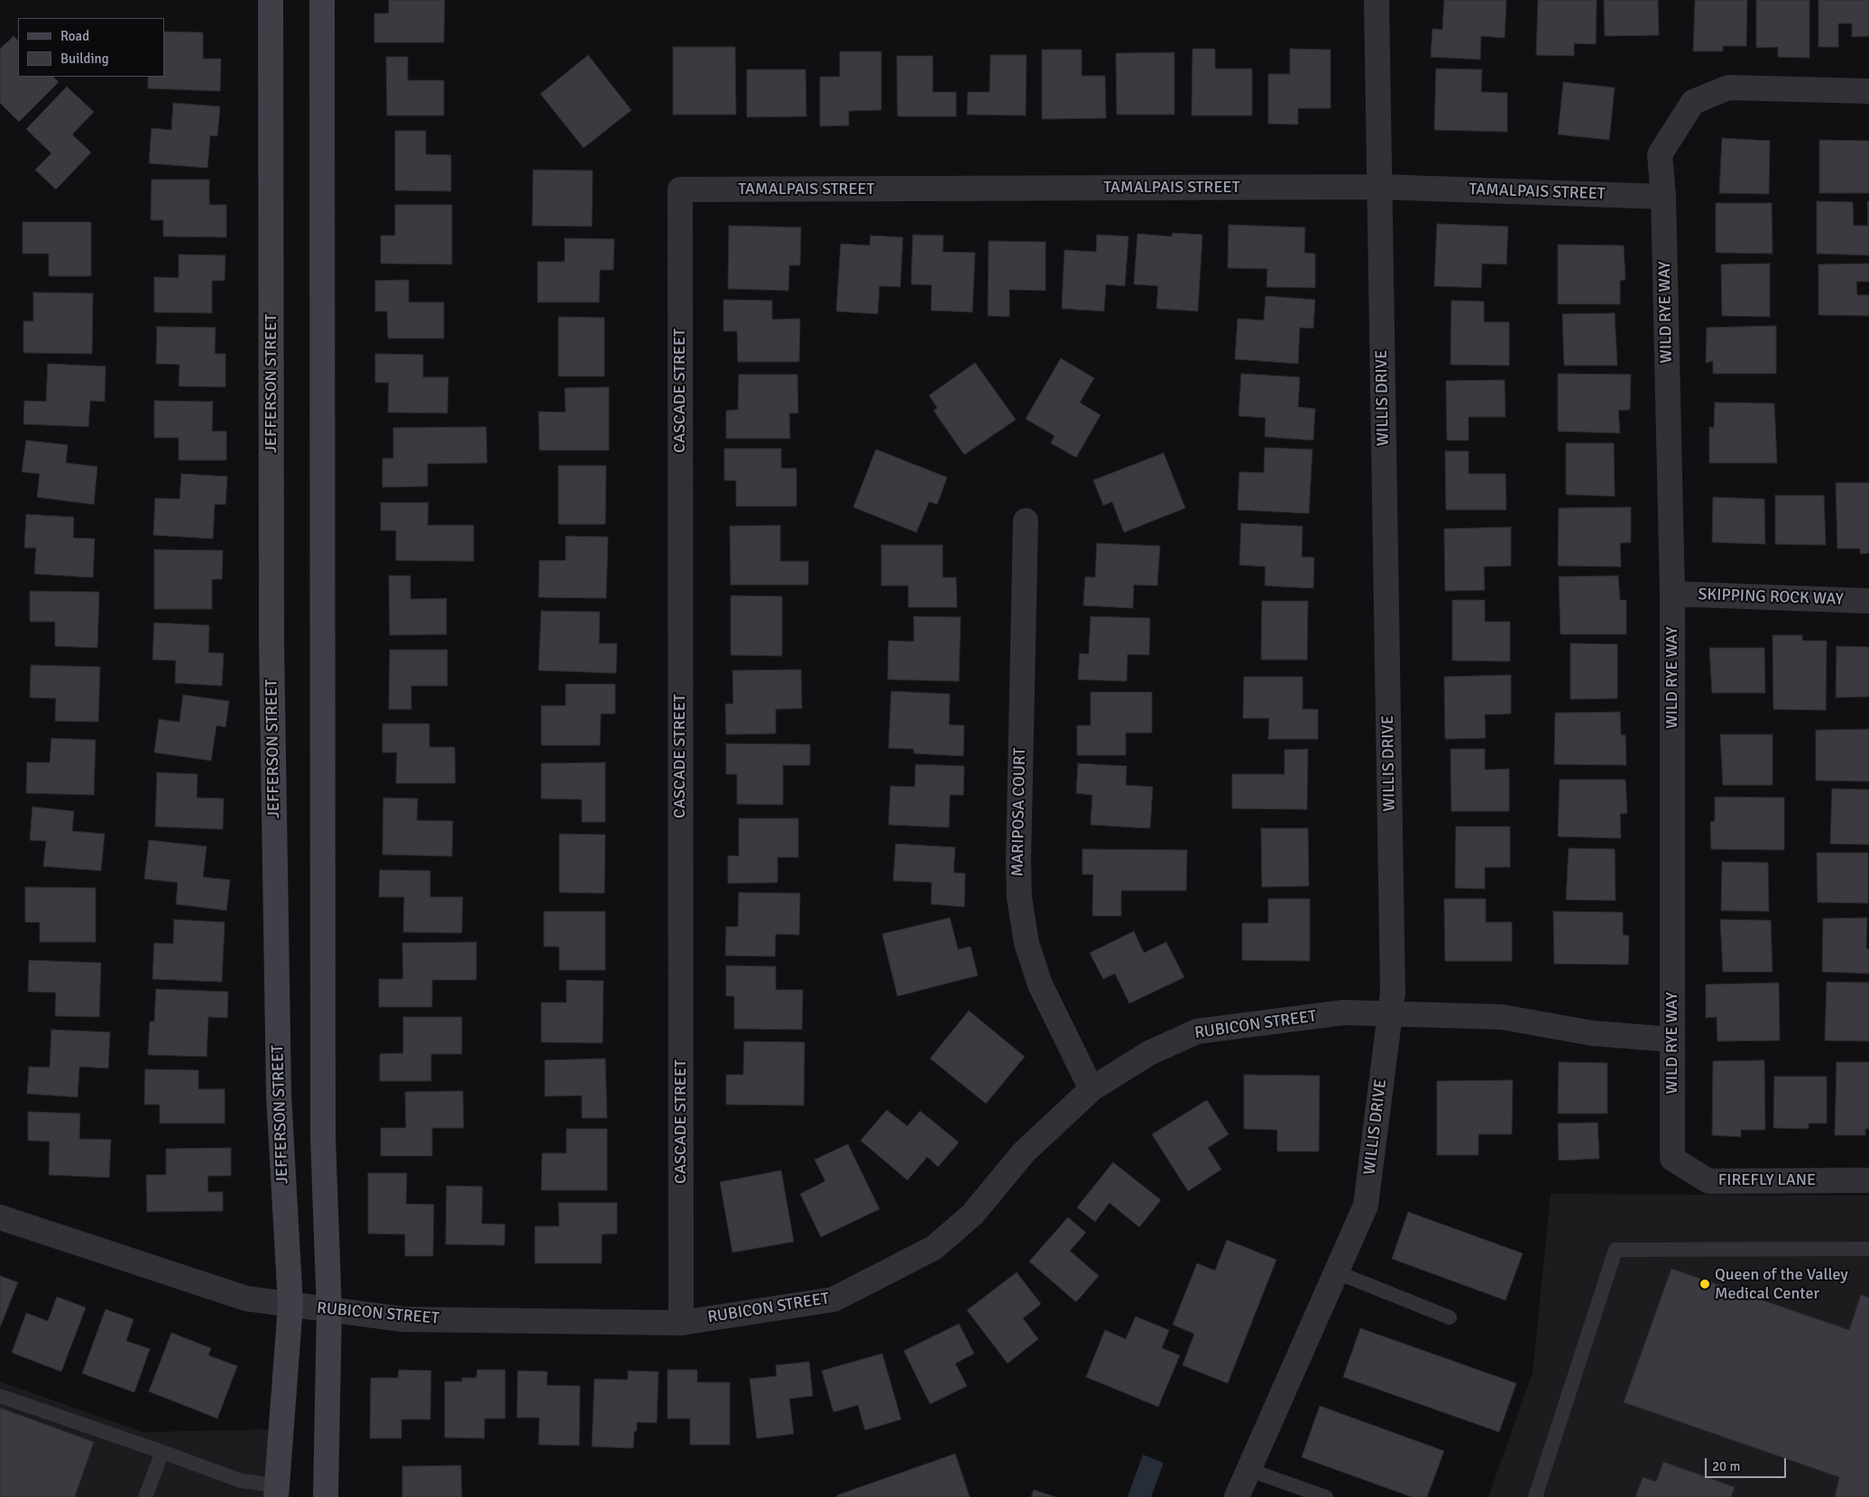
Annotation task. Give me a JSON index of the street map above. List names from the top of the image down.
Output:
{
  "streets": {
    "main road": ["JEFFERSON STREET"],
    "street": [
      "TAMALPAIS STREET",
      "WILD RYE WAY",
      "CASCADE STREET",
      "WILLIS DRIVE",
      "SKIPPING ROCK WAY",
      "MARIPOSA COURT",
      "RUBICON STREET",
      "FIREFLY LANE"
    ]
  },
  "crossings": [
    ["TAMALPAIS STREET", "WILD RYE WAY"],
    ["TAMALPAIS STREET", "CASCADE STREET"],
    ["TAMALPAIS STREET", "WILLIS DRIVE"],
    ["WILD RYE WAY", "SKIPPING ROCK WAY"],
    ["WILD RYE WAY", "RUBICON STREET"],
    ["WILD RYE WAY", "FIREFLY LANE"],
    ["JEFFERSON STREET", "RUBICON STREET"],
    ["CASCADE STREET", "RUBICON STREET"],
    ["WILLIS DRIVE", "RUBICON STREET"],
    ["MARIPOSA COURT", "RUBICON STREET"]
  ],
  "places": ["Queen of the Valley Medical Center"],
  "legend": ["Road", "Building"],
  "scale_bar": "20 m"
}
